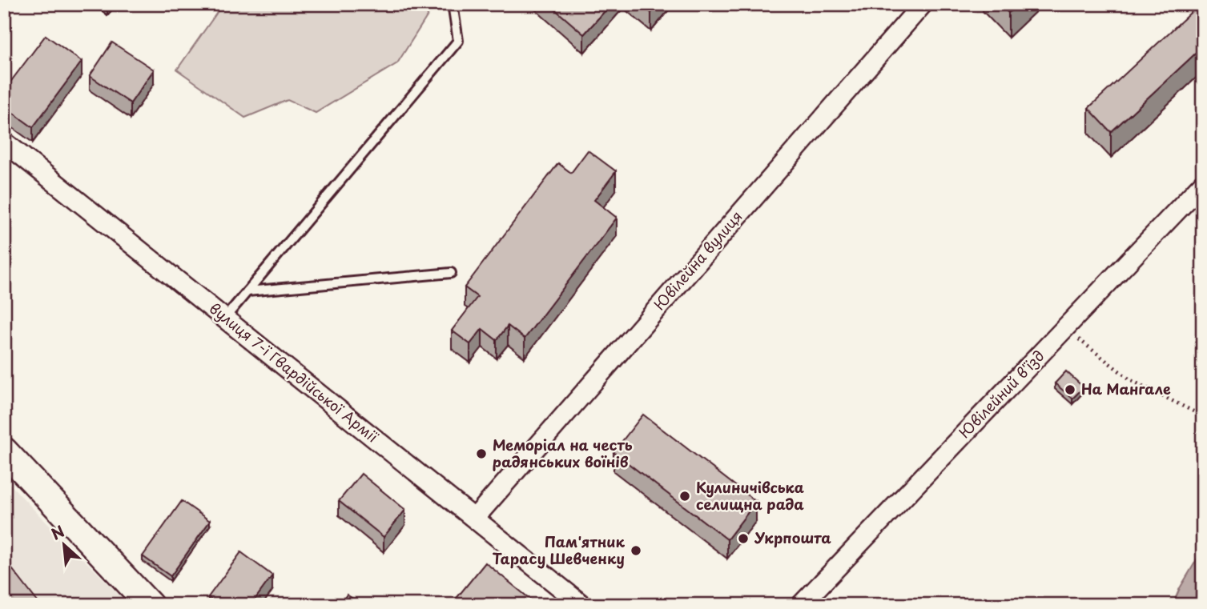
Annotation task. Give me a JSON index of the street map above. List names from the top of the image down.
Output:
{
  "streets": {
    "street": ["Ювілейна вулиця", "вулиця 7-ї Гвардійської Армії", "Ювілейний в'їзд"]
  },
  "crossings": [
    ["Ювілейна вулиця", "вулиця 7-ї Гвардійської Армії"]
  ],
  "places": [
    "На Мангале",
    "Меморіал на честь радянських воїнів",
    "Кулиничівська селищна рада",
    "Укрпошта",
    "Пам'ятник Тарасу Шевченку"
  ],
  "north": "top left"
}
